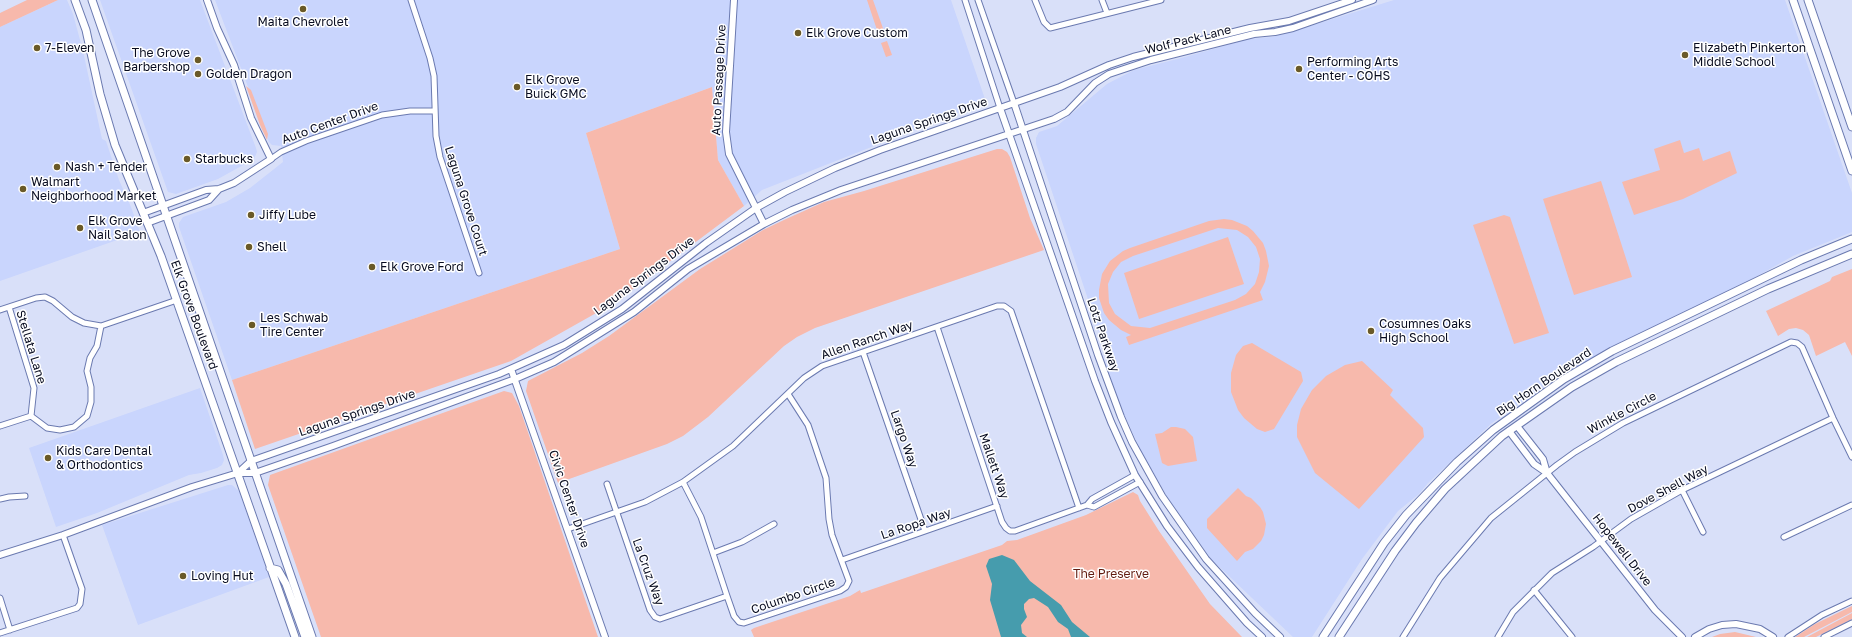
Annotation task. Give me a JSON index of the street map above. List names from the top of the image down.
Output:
{
  "streets": {
    "main road": ["Elk Grove Boulevard", "Big Horn Boulevard"],
    "street": [
      "Wolf Pack Lane",
      "Auto Passage Drive",
      "Laguna Springs Drive",
      "Auto Center Drive",
      "Laguna Grove Court",
      "Lotz Parkway",
      "Allen Ranch Way",
      "Stellata Lane",
      "Winkle Circle",
      "Largo Way",
      "Mallett Way",
      "Dove Shell Way",
      "Civic Center Drive",
      "La Ropa Way",
      "Hopewell Drive",
      "La Cruz Way",
      "Columbo Circle"
    ]
  },
  "crossings": [
    ["Wolf Pack Lane", "Laguna Springs Drive"],
    ["Wolf Pack Lane", "Lotz Parkway"],
    ["Auto Passage Drive", "Laguna Springs Drive"],
    ["Laguna Springs Drive", "Elk Grove Boulevard"],
    ["Laguna Springs Drive", "Lotz Parkway"],
    ["Laguna Springs Drive", "Civic Center Drive"],
    ["Auto Center Drive", "Laguna Grove Court"],
    ["Auto Center Drive", "Elk Grove Boulevard"],
    ["Lotz Parkway", "Mallett Way"],
    ["Allen Ranch Way", "Largo Way"],
    ["Allen Ranch Way", "Mallett Way"],
    ["Allen Ranch Way", "Civic Center Drive"],
    ["Allen Ranch Way", "La Cruz Way"],
    ["Allen Ranch Way", "Columbo Circle"],
    ["Big Horn Boulevard", "Hopewell Drive"],
    ["Winkle Circle", "Dove Shell Way"],
    ["Winkle Circle", "Hopewell Drive"],
    ["Largo Way", "La Ropa Way"],
    ["Mallett Way", "La Ropa Way"],
    ["Dove Shell Way", "Hopewell Drive"],
    ["La Ropa Way", "Columbo Circle"],
    ["La Cruz Way", "Columbo Circle"]
  ],
  "parks": ["The Preserve"],
  "places": [
    "Maita Chevrolet",
    "Elk Grove Custom",
    "7-Eleven",
    "Elizabeth Pinkerton Middle School",
    "The Grove Barbershop",
    "Performing Arts Center - COHS",
    "Golden Dragon",
    "Elk Grove Buick GMC",
    "Starbucks",
    "Nash + Tender",
    "Walmart Neighborhood Market",
    "Jiffy Lube",
    "Elk Grove Nail Salon",
    "Shell",
    "Elk Grove Ford",
    "Les Schwab Tire Center",
    "Cosumnes Oaks High School",
    "Kids Care Dental & Orthodontics",
    "Loving Hut"
  ]
}
